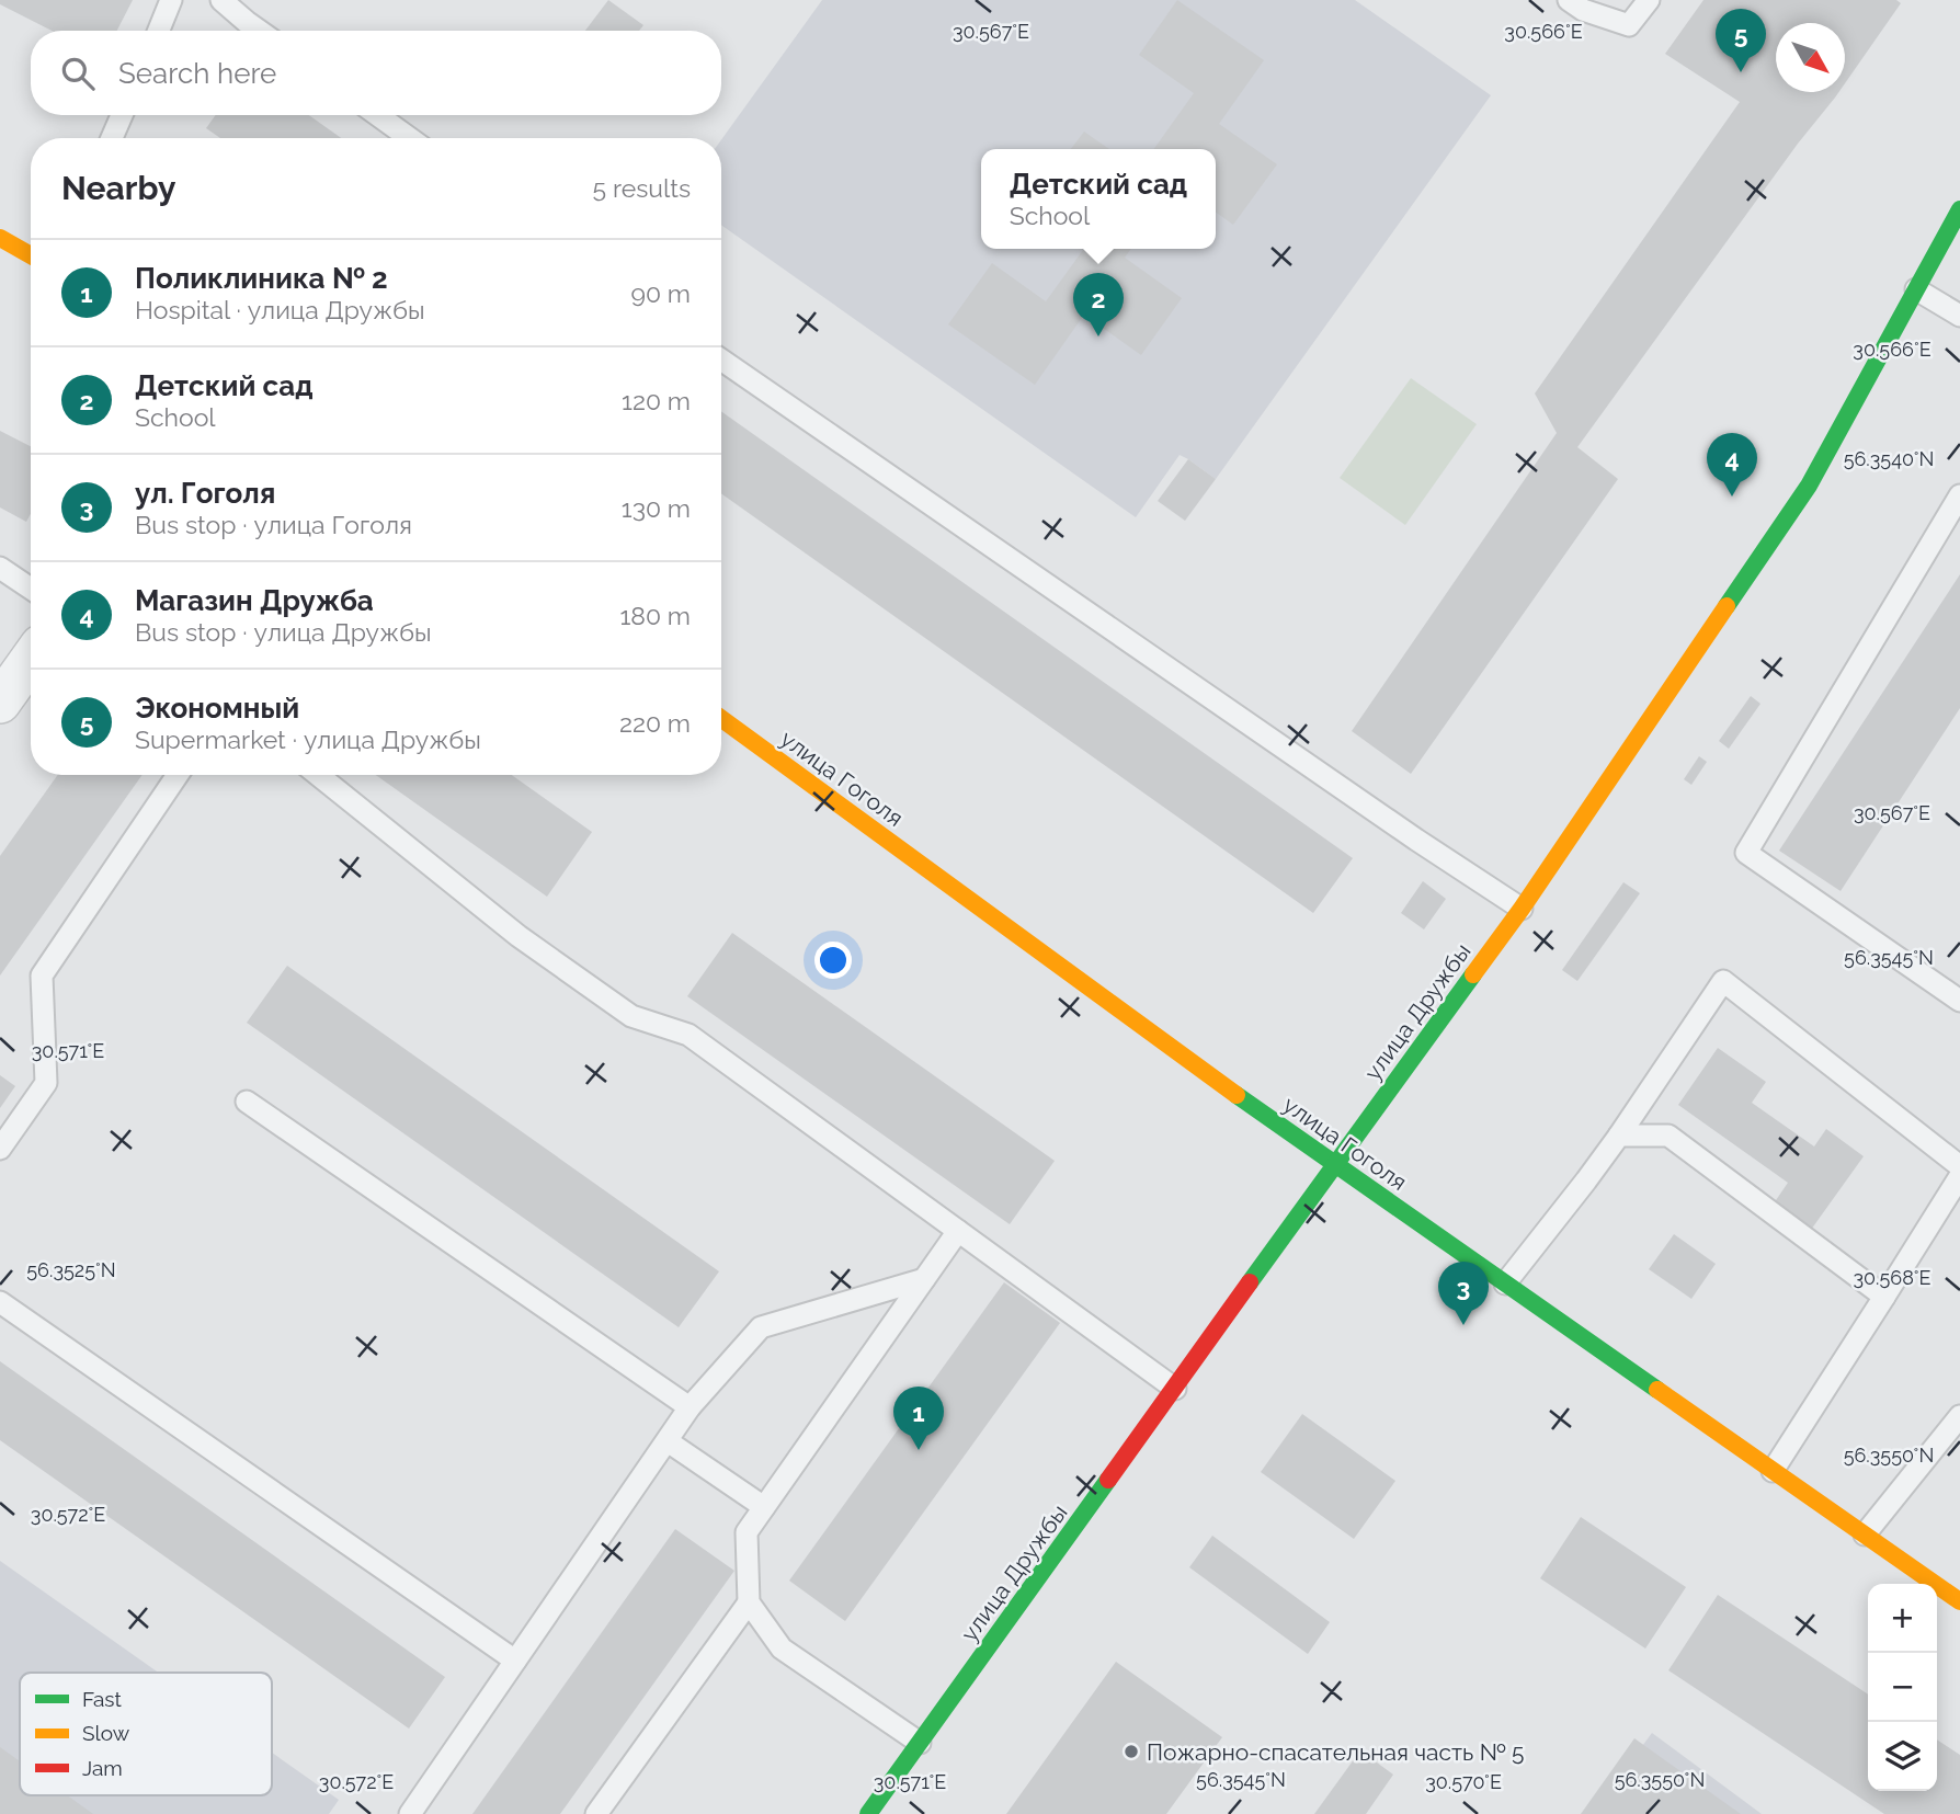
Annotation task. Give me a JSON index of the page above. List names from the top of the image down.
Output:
{
  "streets": {
    "street": ["улица Гоголя", "улица Дружбы"]
  },
  "crossings": [
    ["улица Гоголя", "улица Дружбы"]
  ],
  "places": ["Пожарно-спасательная часть № 5"],
  "legend": ["Fast", "Slow", "Jam"],
  "north": "bottom right",
  "page": {
    "pins": [
      "5",
      "2",
      "4",
      "3",
      "1"
    ],
    "search": "Search here",
    "heading": ["Nearby", "5 results"],
    "popup": ["Детский сад", "School"],
    "list": [
      {
        "mark": "1",
        "name": "Поликлиника № 2",
        "note": "Hospital · улица Дружбы",
        "value": "90 m"
      },
      {
        "mark": "2",
        "name": "Детский сад",
        "note": "School",
        "value": "120 m"
      },
      {
        "mark": "3",
        "name": "ул. Гоголя",
        "note": "Bus stop · улица Гоголя",
        "value": "130 m"
      },
      {
        "mark": "4",
        "name": "Магазин Дружба",
        "note": "Bus stop · улица Дружбы",
        "value": "180 m"
      },
      {
        "mark": "5",
        "name": "Экономный",
        "note": "Supermarket · улица Дружбы",
        "value": "220 m"
      }
    ],
    "map_buttons": ["+", "−"]
  },
  "coordinates": [
    "30.567°E",
    "30.566°E",
    "56.3540°N",
    "56.3545°N",
    "30.571°E",
    "56.3525°N",
    "30.568°E",
    "56.3550°N",
    "30.572°E",
    "30.570°E"
  ]
}
